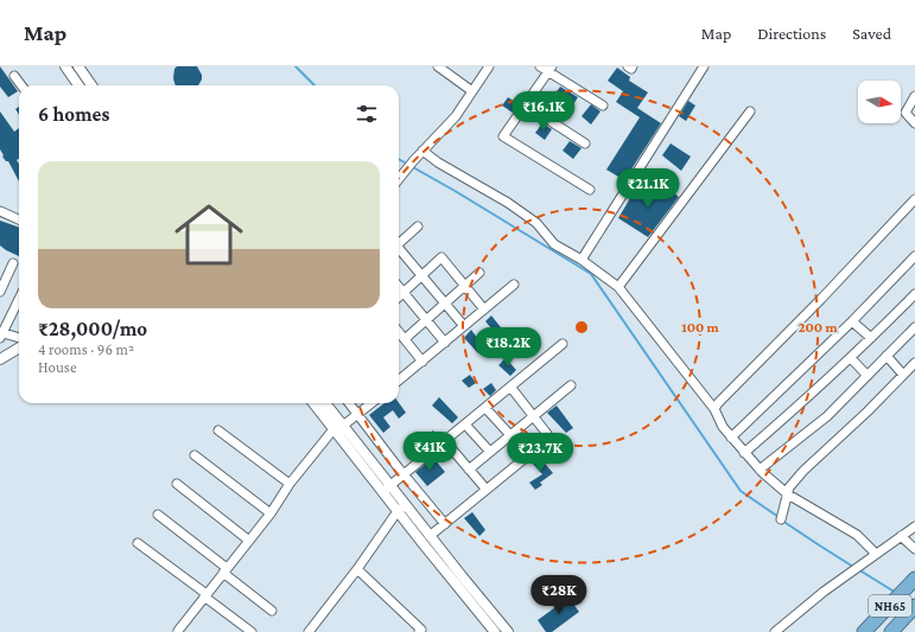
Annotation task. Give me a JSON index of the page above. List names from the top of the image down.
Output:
{
  "streets": {
    "highway": ["NH65"]
  },
  "north": "right",
  "page": {
    "header": "Map",
    "nav": ["Map", "Directions", "Saved"],
    "heading": "6 homes",
    "price": [
      "₹16.1K",
      "₹21.1K",
      "₹18.2K",
      "₹41K",
      "₹23.7K",
      "₹28K"
    ],
    "list": [
      {
        "name": "₹28,000/mo",
        "note": "4 rooms · 96 m² · House"
      }
    ]
  },
  "rings": ["100 m", "200 m"]
}
